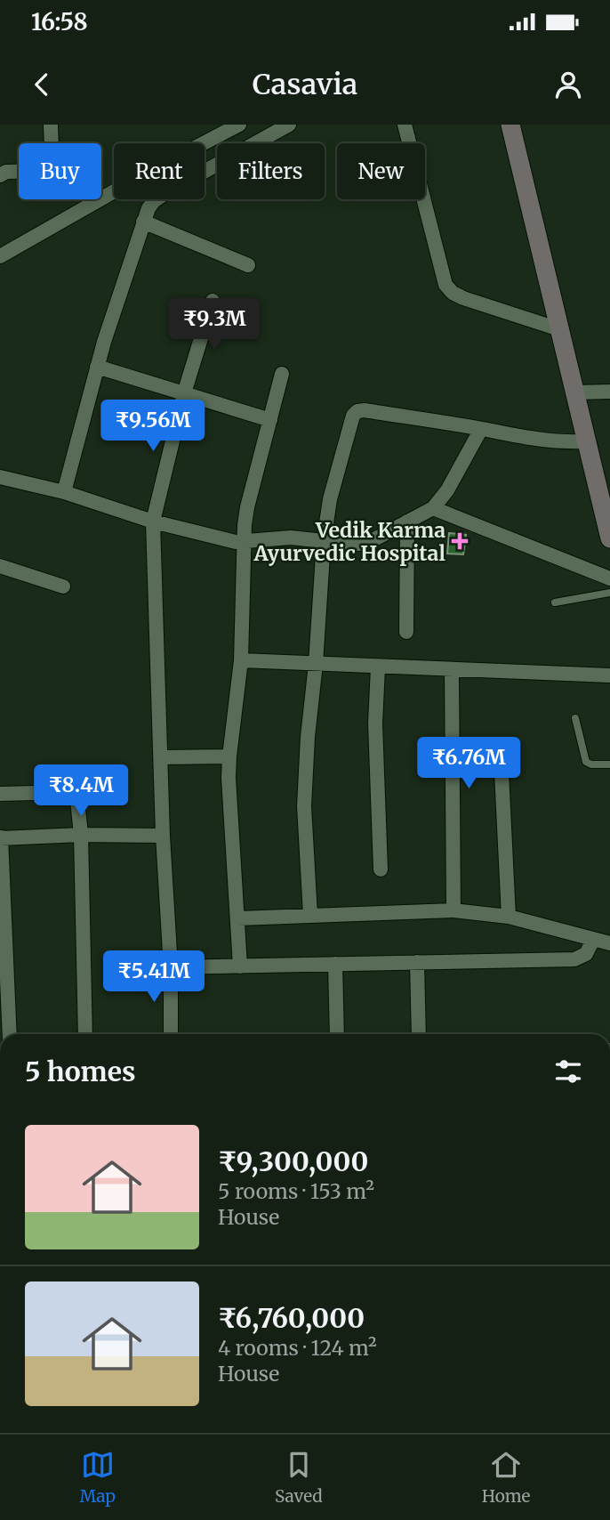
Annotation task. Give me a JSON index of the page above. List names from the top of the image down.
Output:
{
  "places": {
    "health": ["Vedik Karma Ayurvedic Hospital"]
  },
  "page": {
    "status": "16:58",
    "header": "Casavia",
    "chip": [
      "Buy",
      "Rent",
      "Filters",
      "New"
    ],
    "price": [
      "₹9.3M",
      "₹9.56M",
      "₹6.76M",
      "₹8.4M",
      "₹5.41M"
    ],
    "heading": "5 homes",
    "list": [
      {
        "name": "₹9,300,000",
        "note": "5 rooms · 153 m² · House"
      },
      {
        "name": "₹6,760,000",
        "note": "4 rooms · 124 m² · House"
      }
    ],
    "tabs": ["Map", "Saved", "Home"]
  }
}
